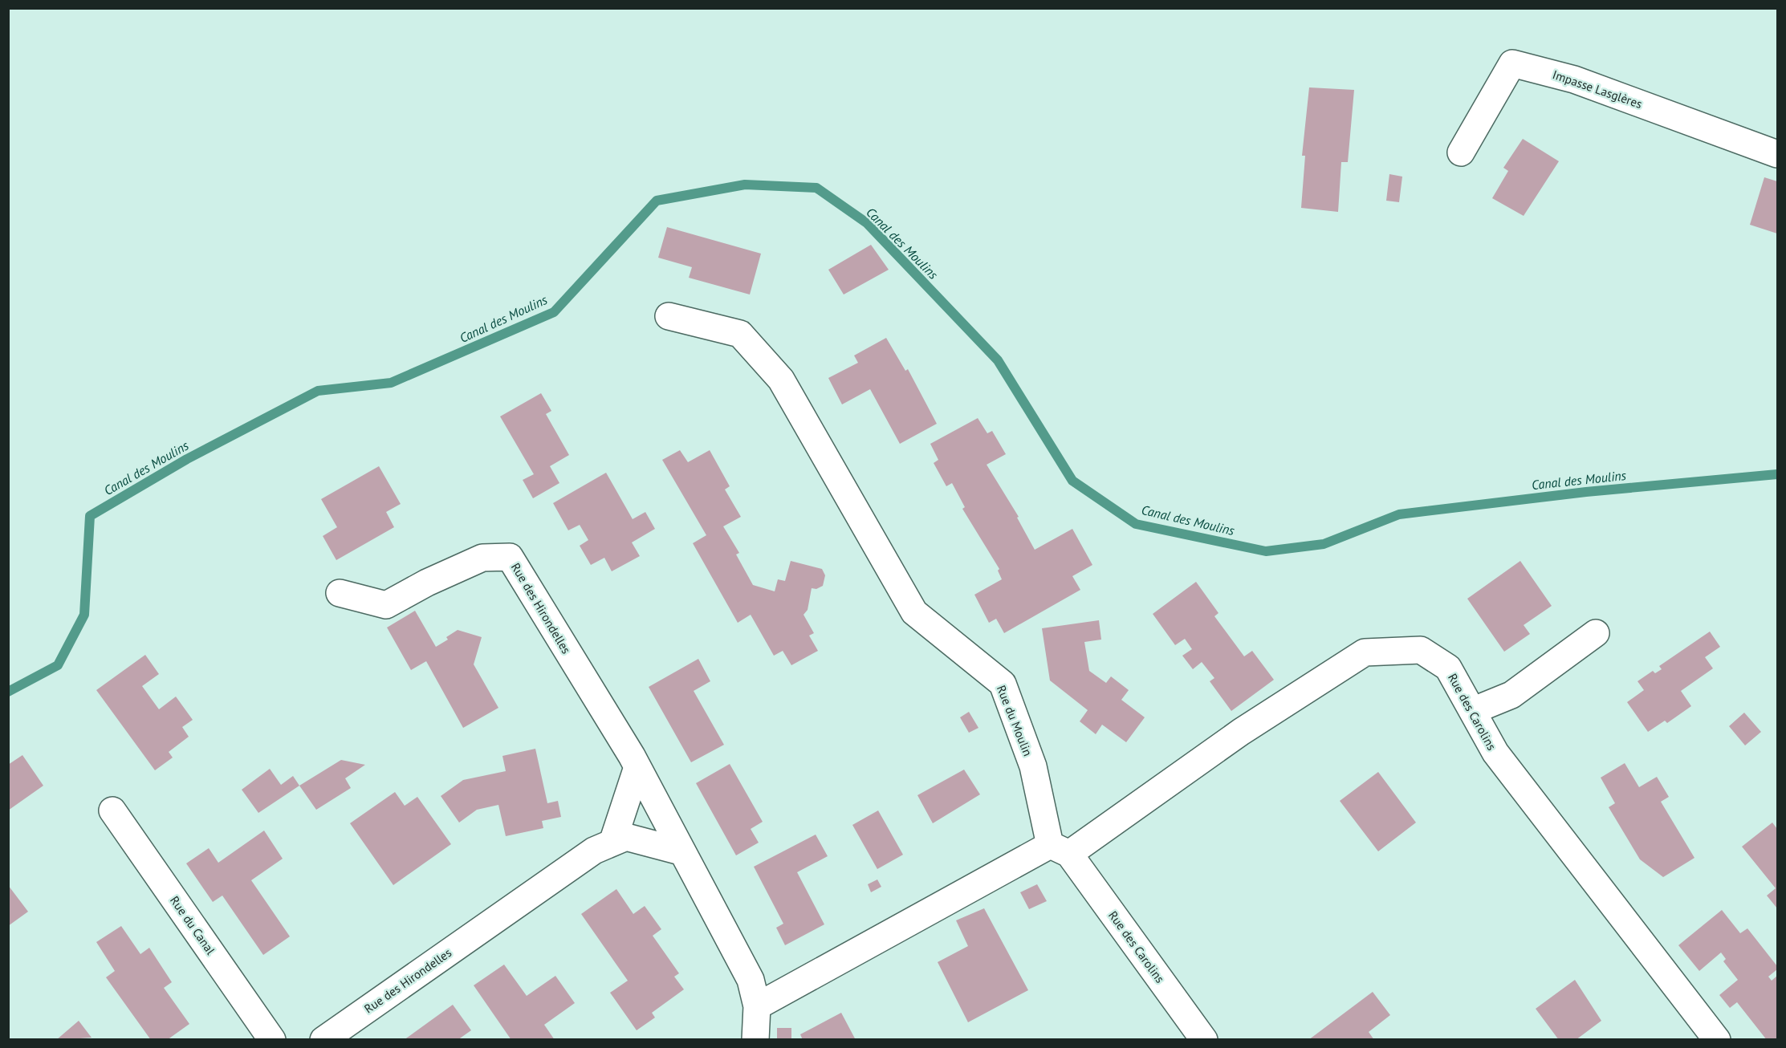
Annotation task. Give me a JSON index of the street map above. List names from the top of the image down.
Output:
{
  "streets": {
    "street": [
      "Impasse Lasglères",
      "Rue des Hirondelles",
      "Rue des Carolins",
      "Rue du Moulin",
      "Rue du Canal"
    ]
  },
  "crossings": [
    ["Rue des Carolins", "Rue du Moulin"]
  ],
  "water": ["Canal des Moulins"]
}
